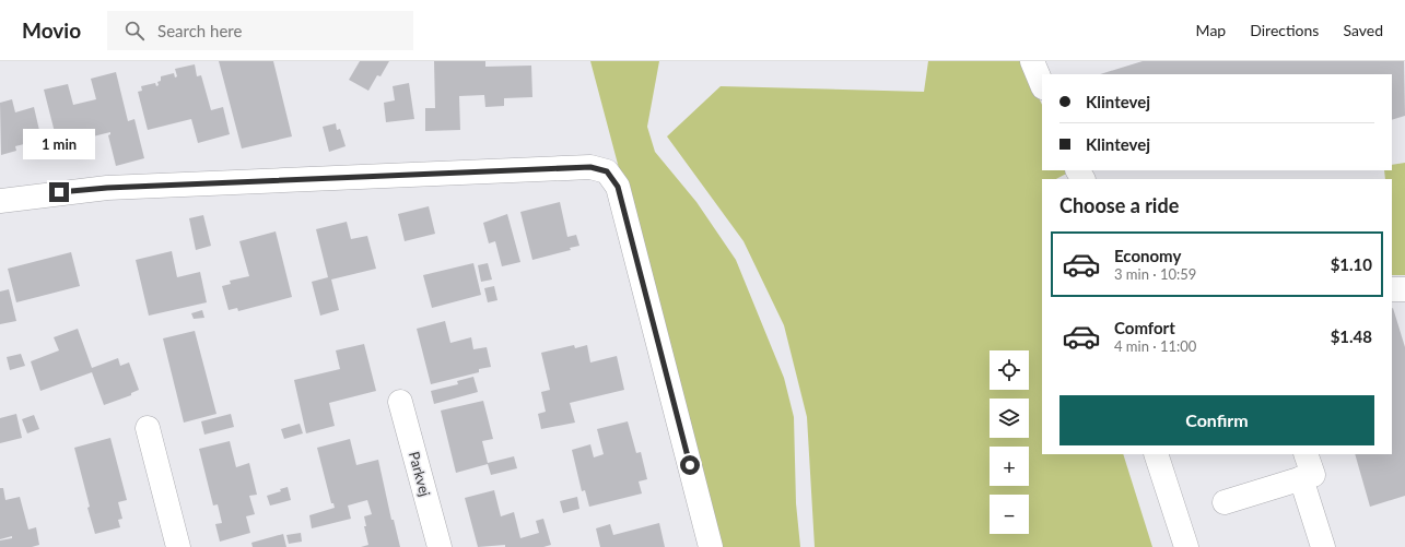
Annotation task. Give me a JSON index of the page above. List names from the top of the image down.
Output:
{
  "streets": {
    "street": ["Parkvej"]
  },
  "page": {
    "header": "Movio",
    "search": "Search here",
    "nav": ["Map", "Directions", "Saved"],
    "banner": ["Klintevej", "Klintevej"],
    "bubble": "1 min",
    "heading": "Choose a ride",
    "list": [
      {
        "name": "Economy",
        "note": "3 min · 10:59",
        "value": "$1.10"
      },
      {
        "name": "Comfort",
        "note": "4 min · 11:00",
        "value": "$1.48"
      }
    ],
    "map_buttons": ["+", "−"],
    "buttons": "Confirm"
  }
}
